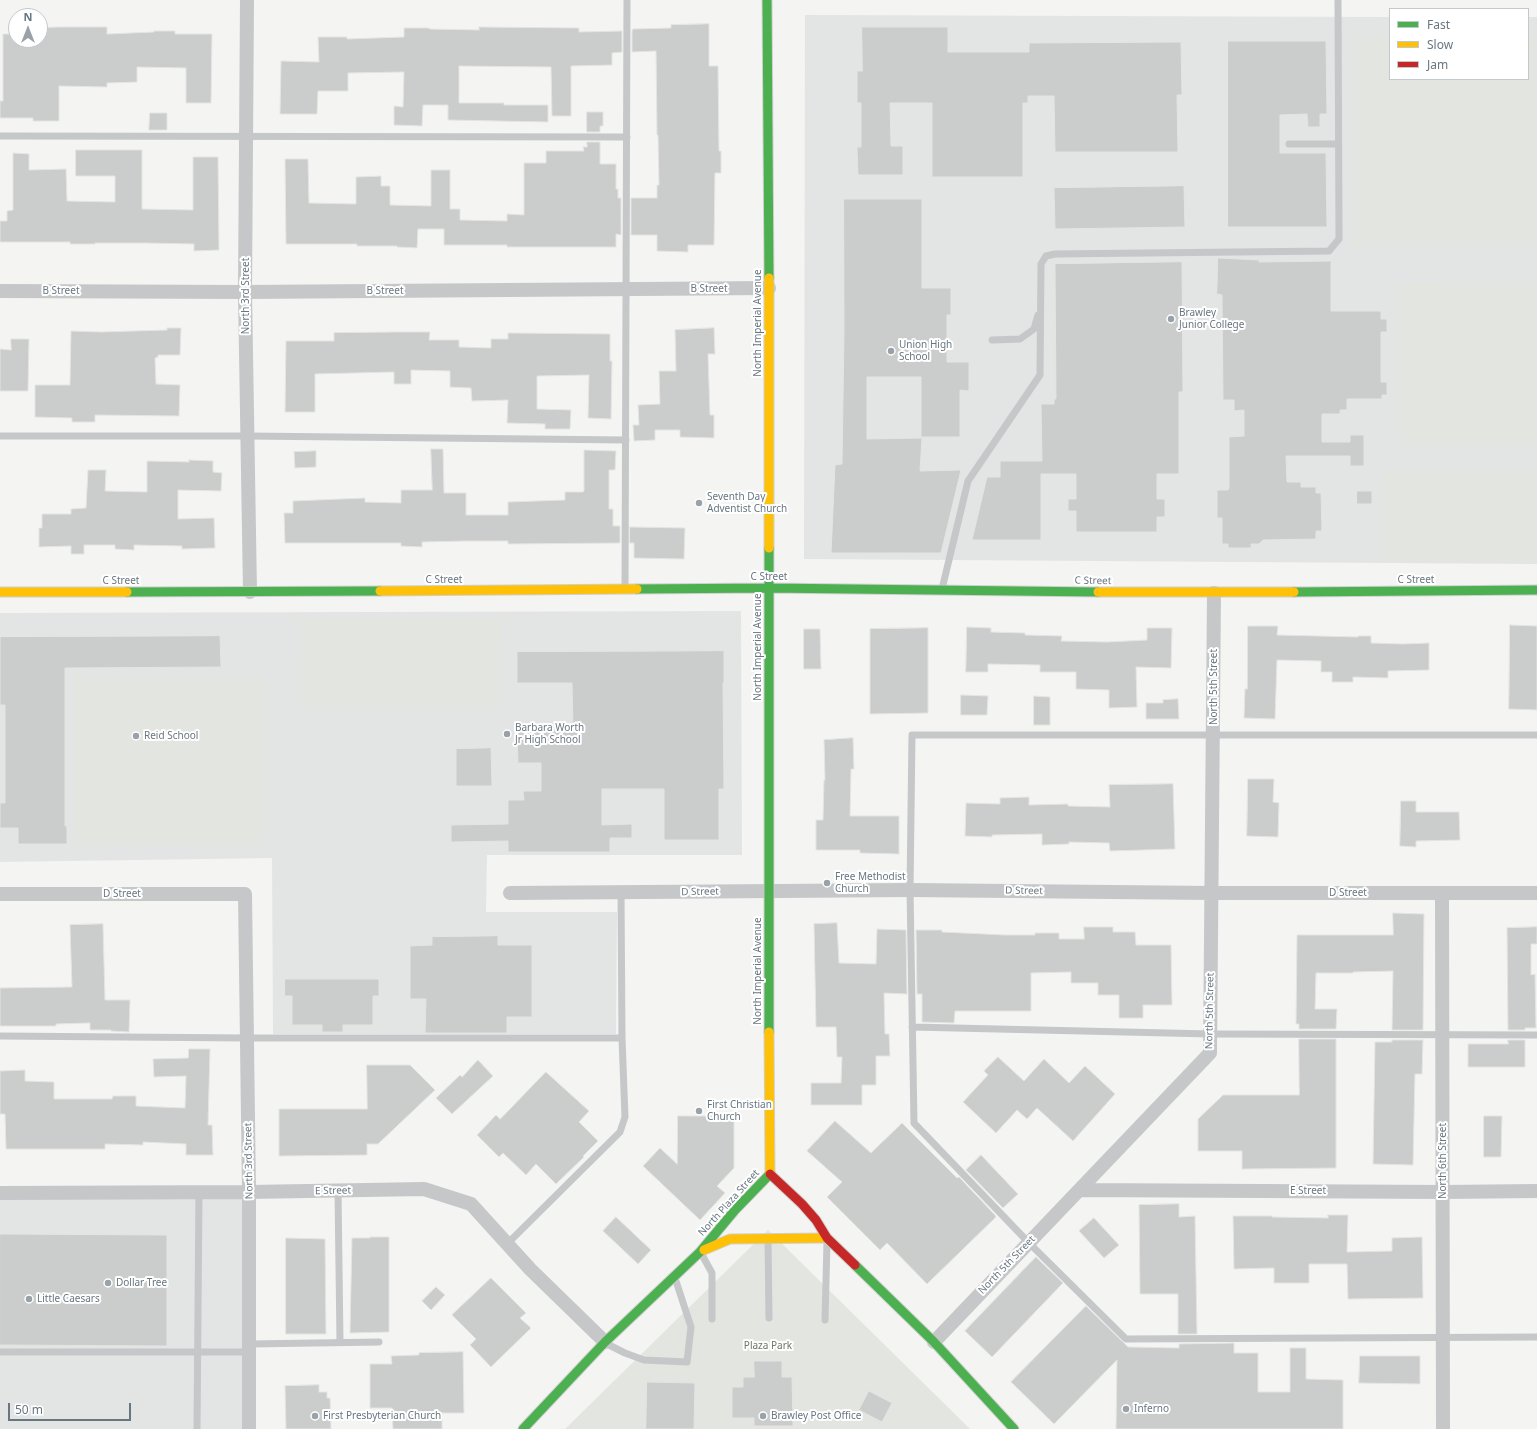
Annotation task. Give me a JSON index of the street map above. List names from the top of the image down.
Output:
{
  "streets": {
    "street": [
      "B Street",
      "North 3rd Street",
      "North Imperial Avenue",
      "C Street",
      "North 5th Street",
      "D Street",
      "North 6th Street",
      "E Street",
      "North Plaza Street"
    ]
  },
  "crossings": [
    ["B Street", "North 3rd Street"],
    ["B Street", "North Imperial Avenue"],
    ["North 3rd Street", "C Street"],
    ["North 3rd Street", "D Street"],
    ["North 3rd Street", "E Street"],
    ["North Imperial Avenue", "C Street"],
    ["North Imperial Avenue", "D Street"],
    ["North Imperial Avenue", "North Plaza Street"],
    ["C Street", "North 5th Street"],
    ["North 5th Street", "D Street"],
    ["North 5th Street", "E Street"],
    ["North 5th Street", "North Plaza Street"],
    ["D Street", "North 6th Street"],
    ["North 6th Street", "E Street"],
    ["E Street", "North Plaza Street"]
  ],
  "parks": ["Plaza Park"],
  "places": [
    "Brawley Junior College",
    "Union High School",
    "Seventh Day Adventist Church",
    "Barbara Worth Jr High School",
    "Reid School",
    "Free Methodist Church",
    "First Christian Church",
    "Dollar Tree",
    "Little Caesars",
    "Inferno",
    "First Presbyterian Church",
    "Brawley Post Office"
  ],
  "legend": ["Fast", "Slow", "Jam"],
  "scale_bar": "50 m",
  "north": "top"
}
